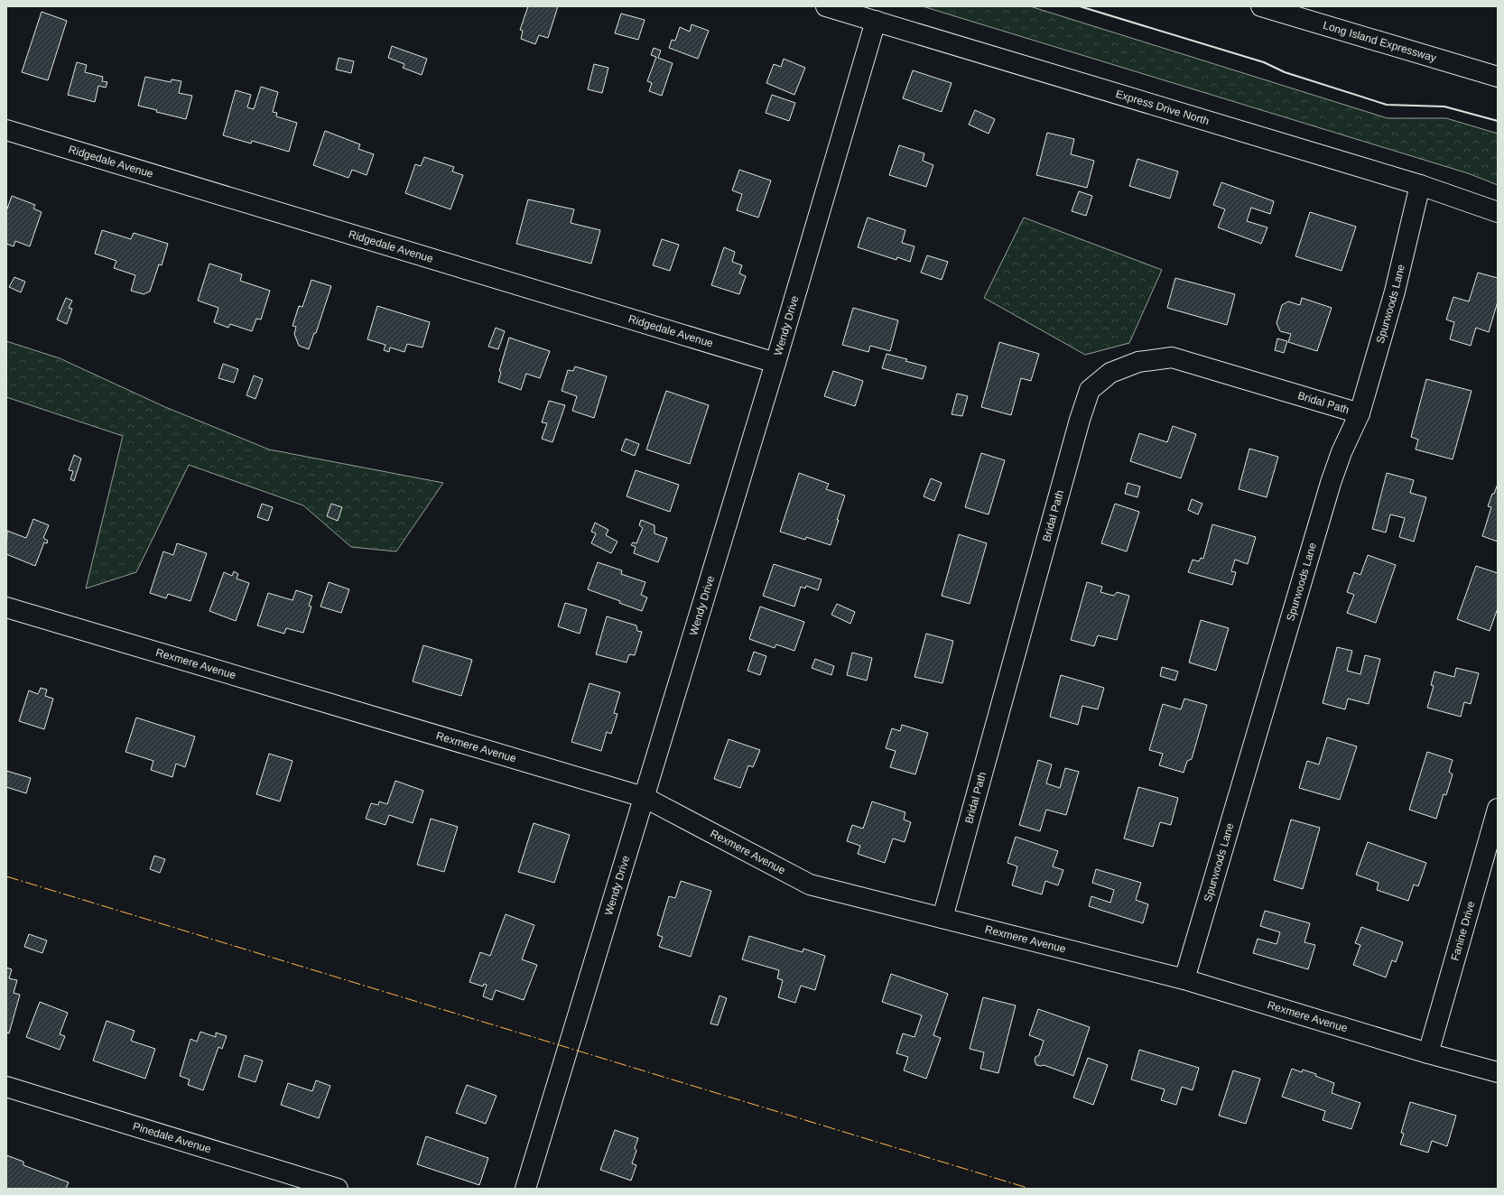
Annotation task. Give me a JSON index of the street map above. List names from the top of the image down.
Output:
{
  "streets": {
    "main road": [
      "Long Island Expressway",
      "Express Drive North",
      "Ridgedale Avenue",
      "Spurwoods Lane",
      "Wendy Drive",
      "Bridal Path",
      "Rexmere Avenue",
      "Fanine Drive",
      "Pinedale Avenue"
    ]
  },
  "crossings": [
    ["Express Drive North", "Spurwoods Lane"],
    ["Express Drive North", "Wendy Drive"],
    ["Ridgedale Avenue", "Wendy Drive"],
    ["Spurwoods Lane", "Bridal Path"],
    ["Spurwoods Lane", "Rexmere Avenue"],
    ["Wendy Drive", "Rexmere Avenue"],
    ["Bridal Path", "Rexmere Avenue"],
    ["Rexmere Avenue", "Fanine Drive"]
  ]
}
